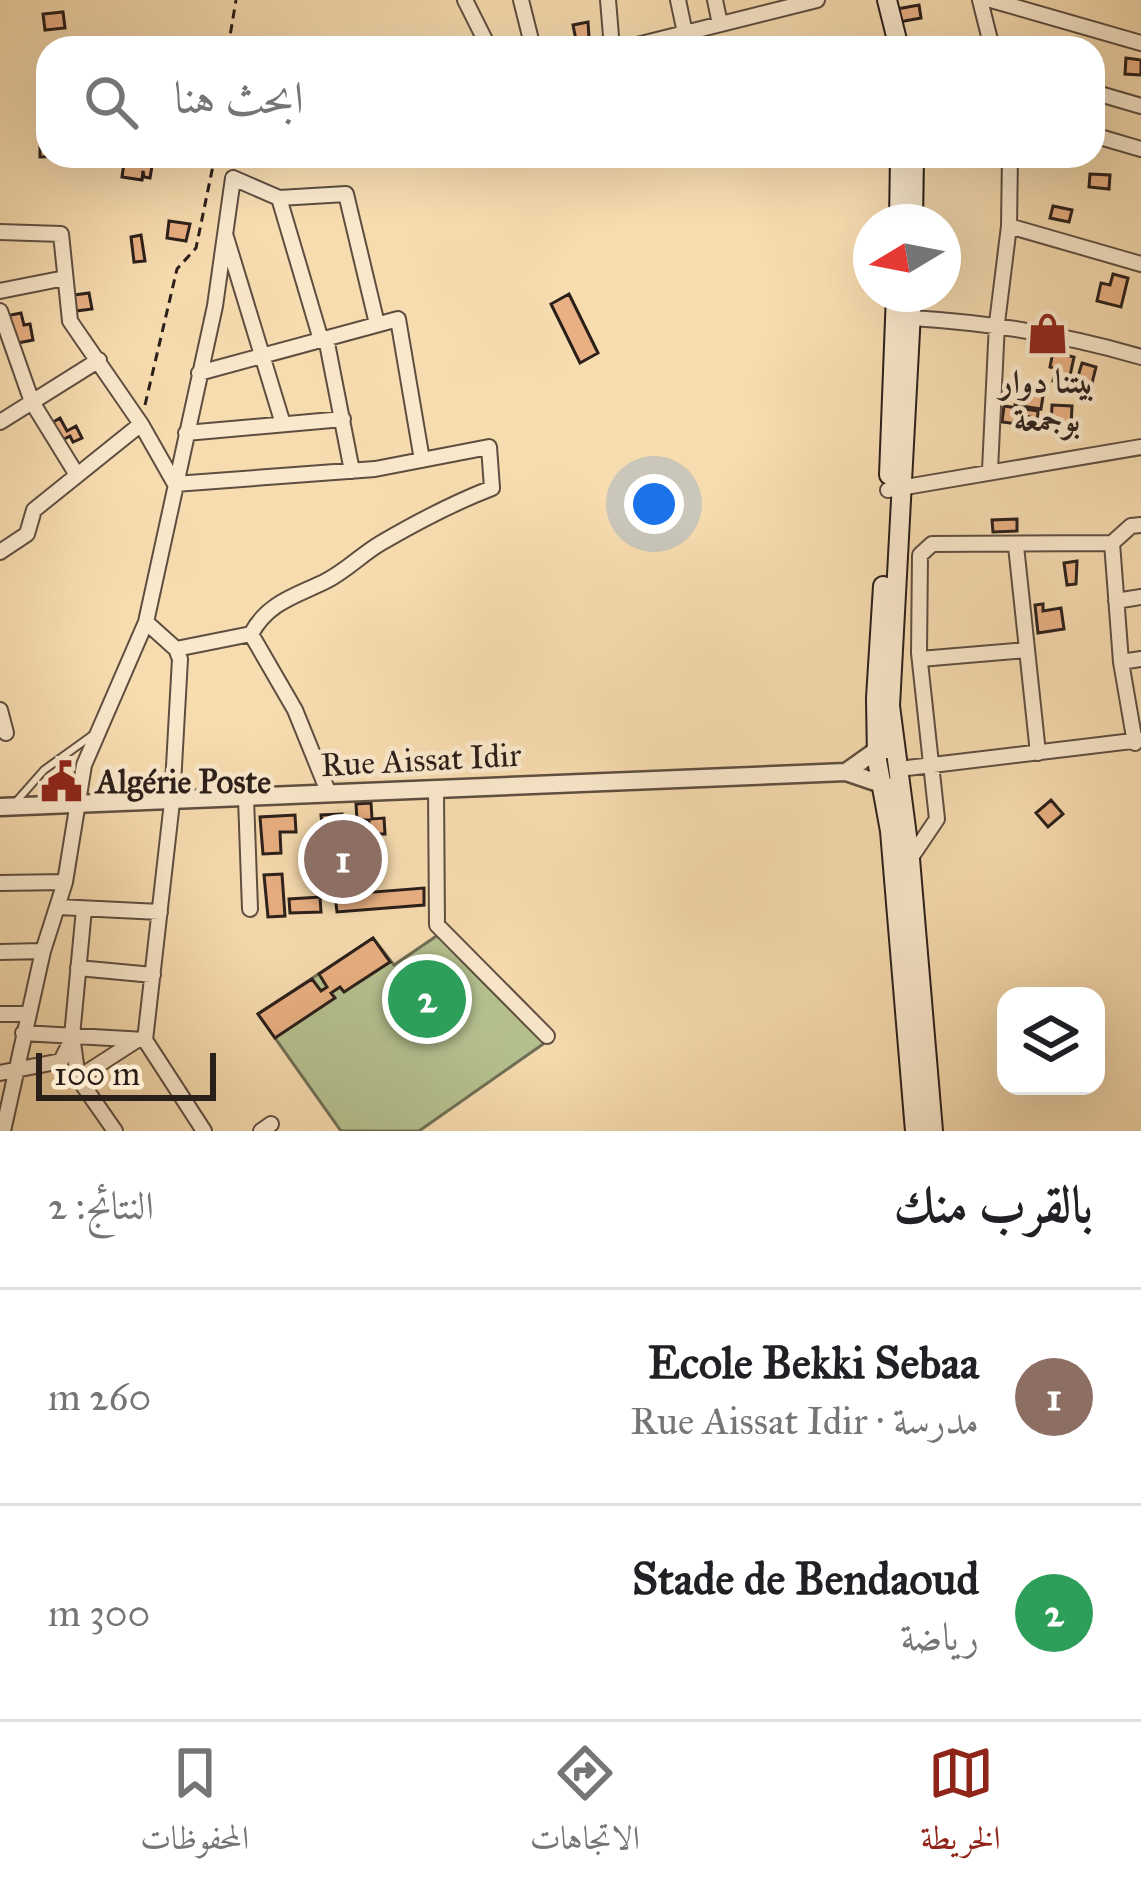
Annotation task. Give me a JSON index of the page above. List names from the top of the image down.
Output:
{
  "streets": {
    "street": ["Rue Aissat Idir"]
  },
  "places": {
    "shop": ["بيتنا دوار بوجمعة"],
    "public building": ["Algérie Poste"]
  },
  "scale_bar": "100 m",
  "north": "left",
  "page": {
    "search": "ابحث هنا",
    "pins": ["1", "2"],
    "scale": "100 m",
    "heading": ["بالقرب منك", "النتائج: 2"],
    "list": [
      {
        "mark": "1",
        "name": "Ecole Bekki Sebaa",
        "note": "مدرسة · Rue Aissat Idir",
        "value": "260 m"
      },
      {
        "mark": "2",
        "name": "Stade de Bendaoud",
        "note": "رياضة",
        "value": "300 m"
      }
    ],
    "nav": ["الخريطة", "الاتجاهات", "المحفوظات"]
  }
}
